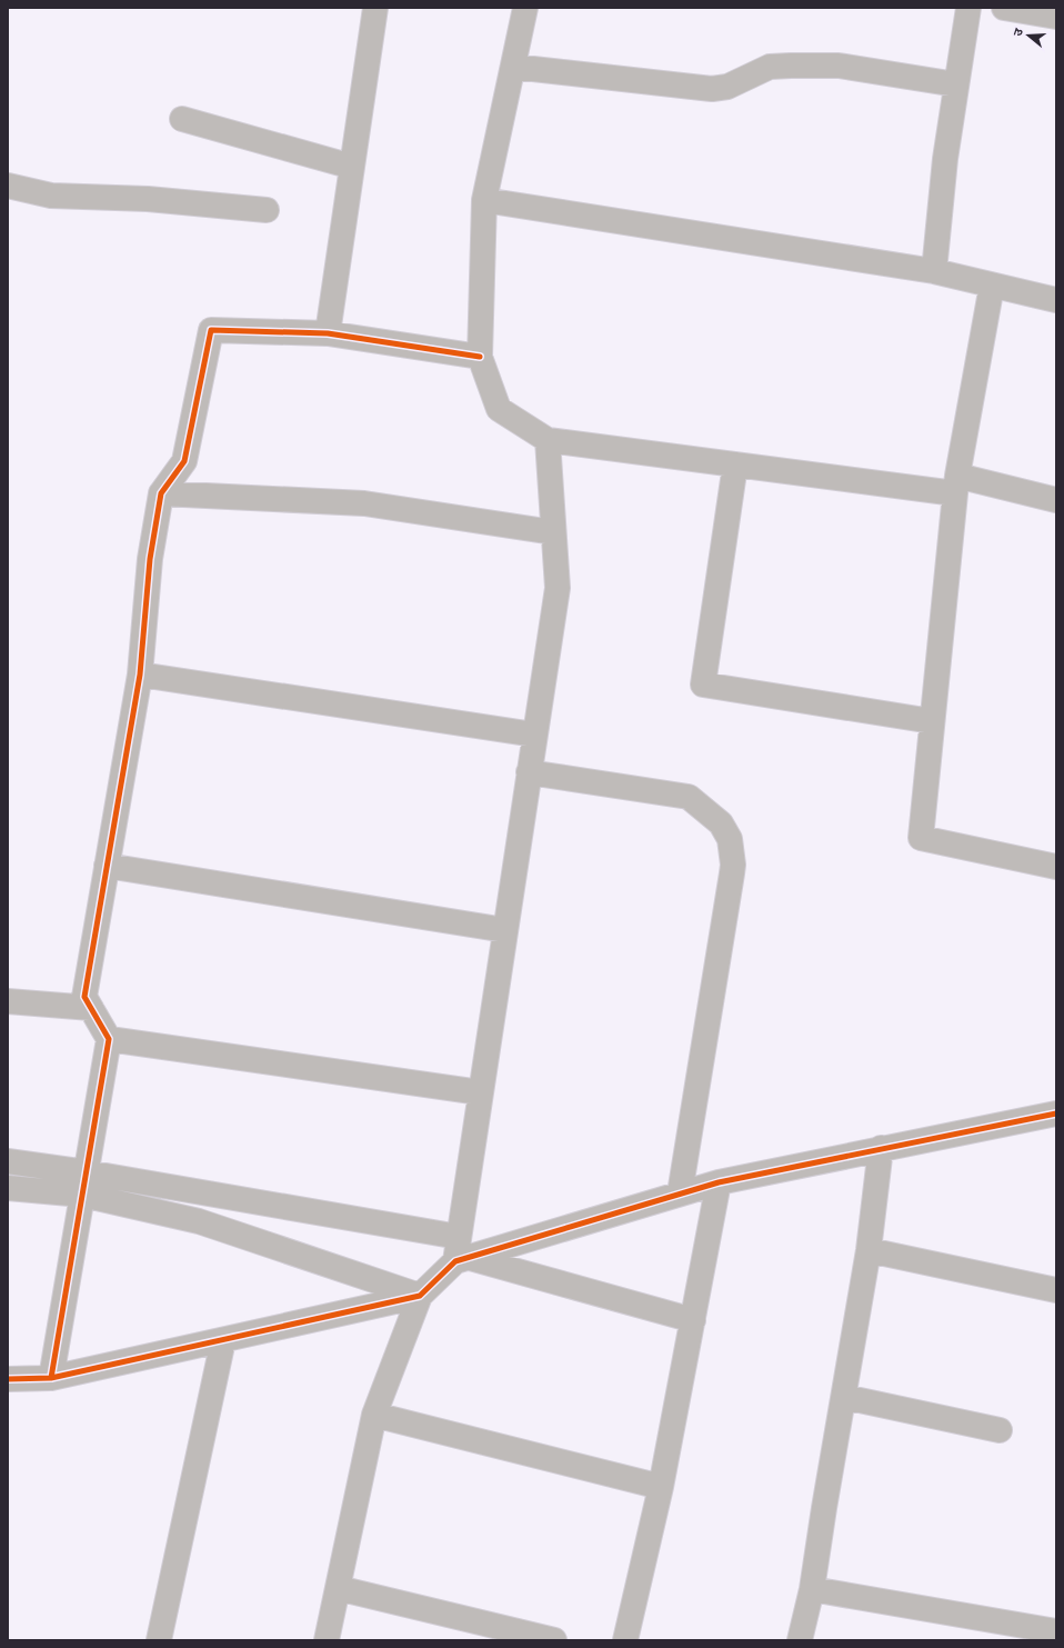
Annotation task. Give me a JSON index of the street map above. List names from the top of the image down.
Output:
{
  "north": "left"
}
